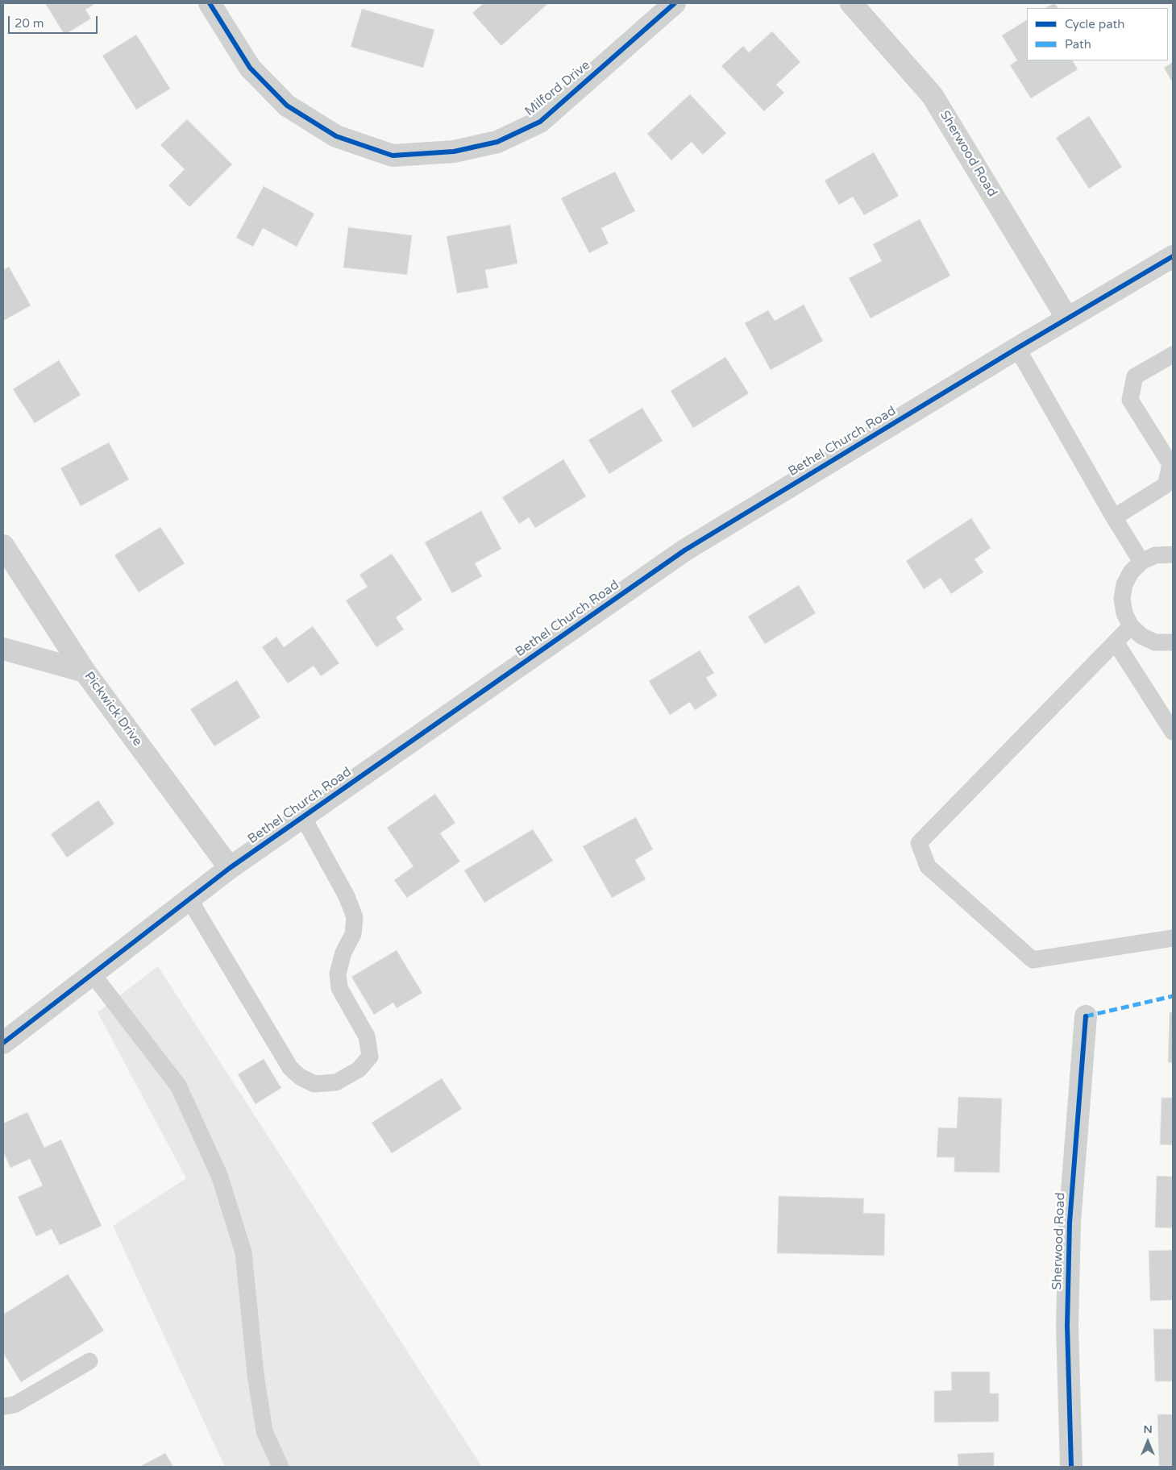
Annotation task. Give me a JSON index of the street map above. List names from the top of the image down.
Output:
{
  "streets": {
    "street": [
      "Milford Drive",
      "Sherwood Road",
      "Bethel Church Road",
      "Pickwick Drive"
    ]
  },
  "crossings": [
    ["Sherwood Road", "Bethel Church Road"],
    ["Bethel Church Road", "Pickwick Drive"]
  ],
  "legend": ["Cycle path", "Path"],
  "scale_bar": "20 m",
  "north": "top"
}
